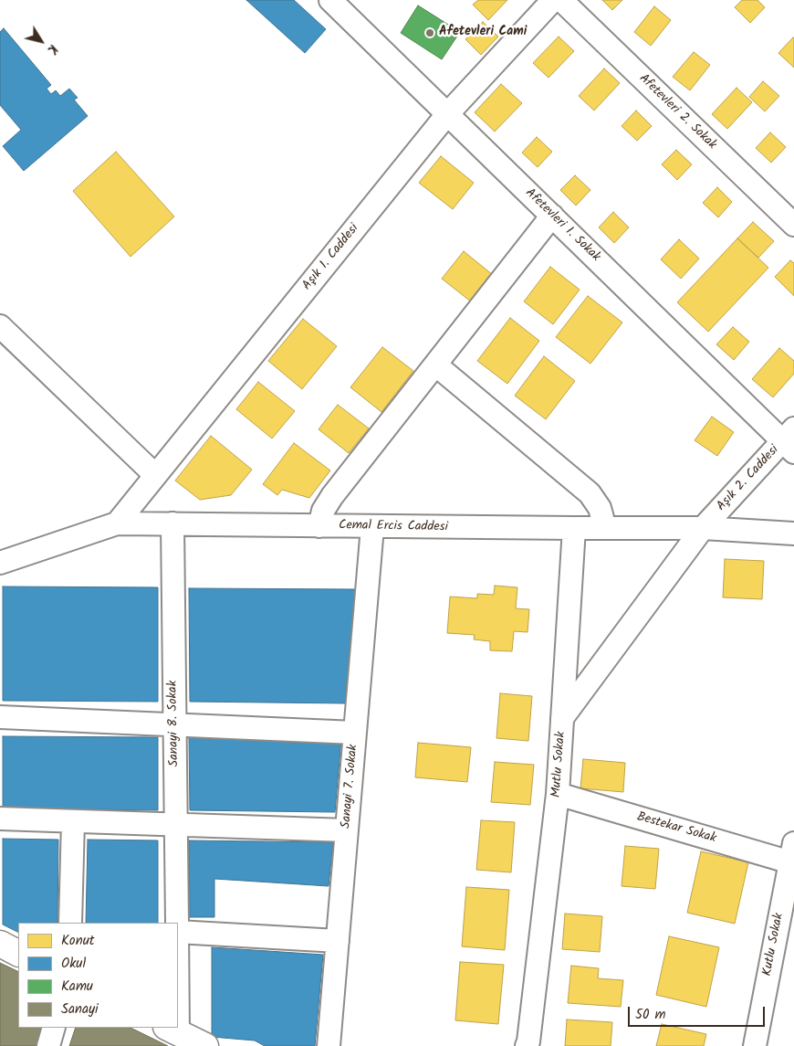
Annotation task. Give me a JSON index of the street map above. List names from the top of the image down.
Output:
{
  "streets": {
    "street": [
      "Afetevleri 2. Sokak",
      "Afetevleri 1. Sokak",
      "Aşık 1. Caddesi",
      "Aşık 2. Caddesi",
      "Cemal Ercis Caddesi",
      "Sanayi 8. Sokak",
      "Mutlu Sokak",
      "Sanayi 7. Sokak",
      "Bestekar Sokak",
      "Kutlu Sokak"
    ]
  },
  "crossings": [
    ["Afetevleri 1. Sokak", "Aşık 1. Caddesi"],
    ["Afetevleri 1. Sokak", "Aşık 2. Caddesi"],
    ["Aşık 1. Caddesi", "Cemal Ercis Caddesi"],
    ["Aşık 2. Caddesi", "Cemal Ercis Caddesi"],
    ["Aşık 2. Caddesi", "Mutlu Sokak"],
    ["Cemal Ercis Caddesi", "Sanayi 8. Sokak"],
    ["Cemal Ercis Caddesi", "Mutlu Sokak"],
    ["Cemal Ercis Caddesi", "Sanayi 7. Sokak"],
    ["Mutlu Sokak", "Bestekar Sokak"],
    ["Bestekar Sokak", "Kutlu Sokak"]
  ],
  "places": ["Afetevleri Cami"],
  "legend": [
    "Konut",
    "Okul",
    "Kamu",
    "Sanayi"
  ],
  "scale_bar": "50 m",
  "north": "bottom right"
}
